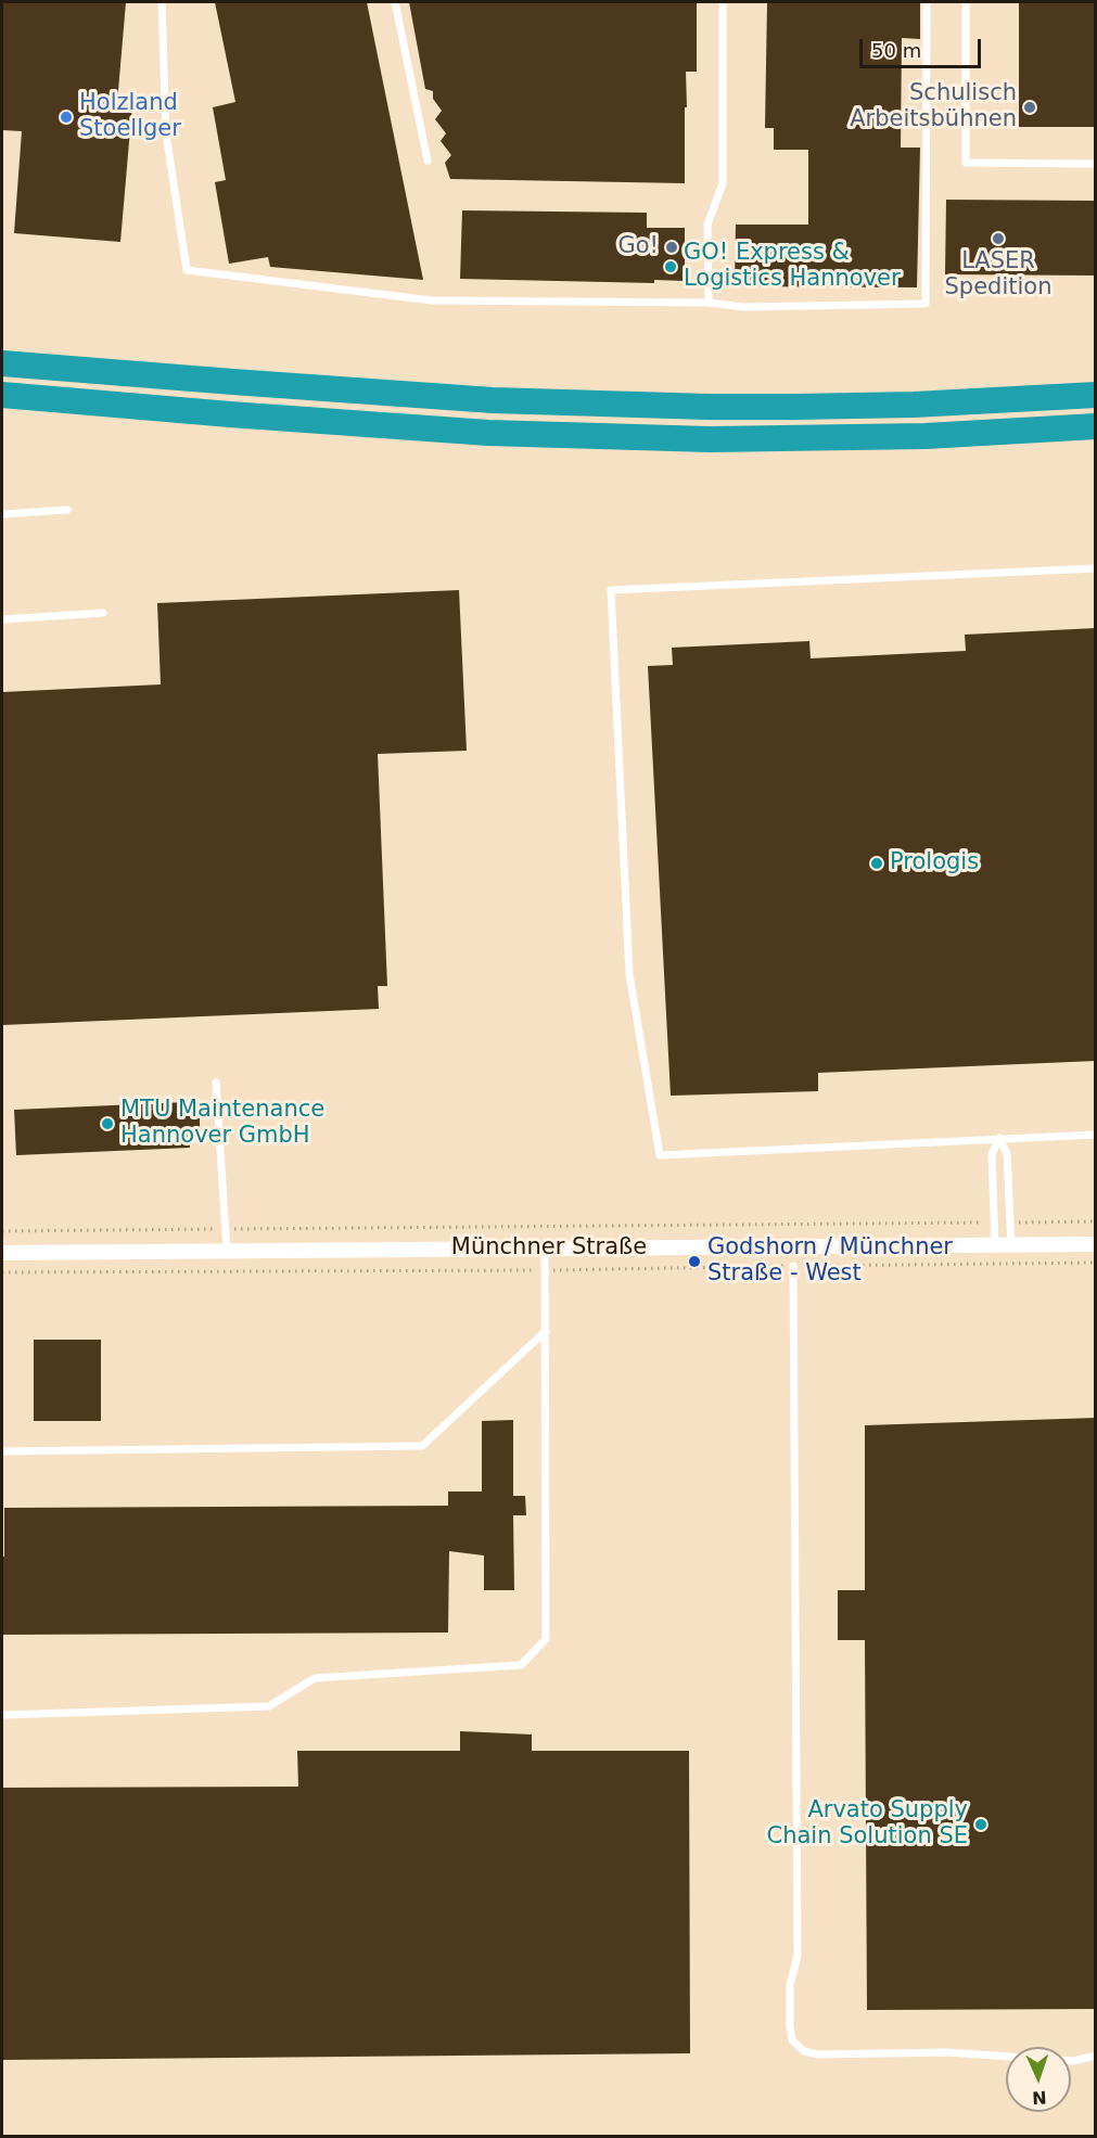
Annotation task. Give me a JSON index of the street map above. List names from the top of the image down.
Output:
{
  "streets": {
    "street": ["Münchner Straße"]
  },
  "places": [
    "Schulisch Arbeitsbühnen",
    "Holzland Stoellger",
    "LASER Spedition",
    "Go!",
    "GO! Express & Logistics Hannover",
    "Prologis",
    "MTU Maintenance Hannover GmbH",
    "Godshorn / Münchner Straße - West",
    "Arvato Supply Chain Solution SE"
  ],
  "scale_bar": "50 m",
  "north": "bottom"
}
